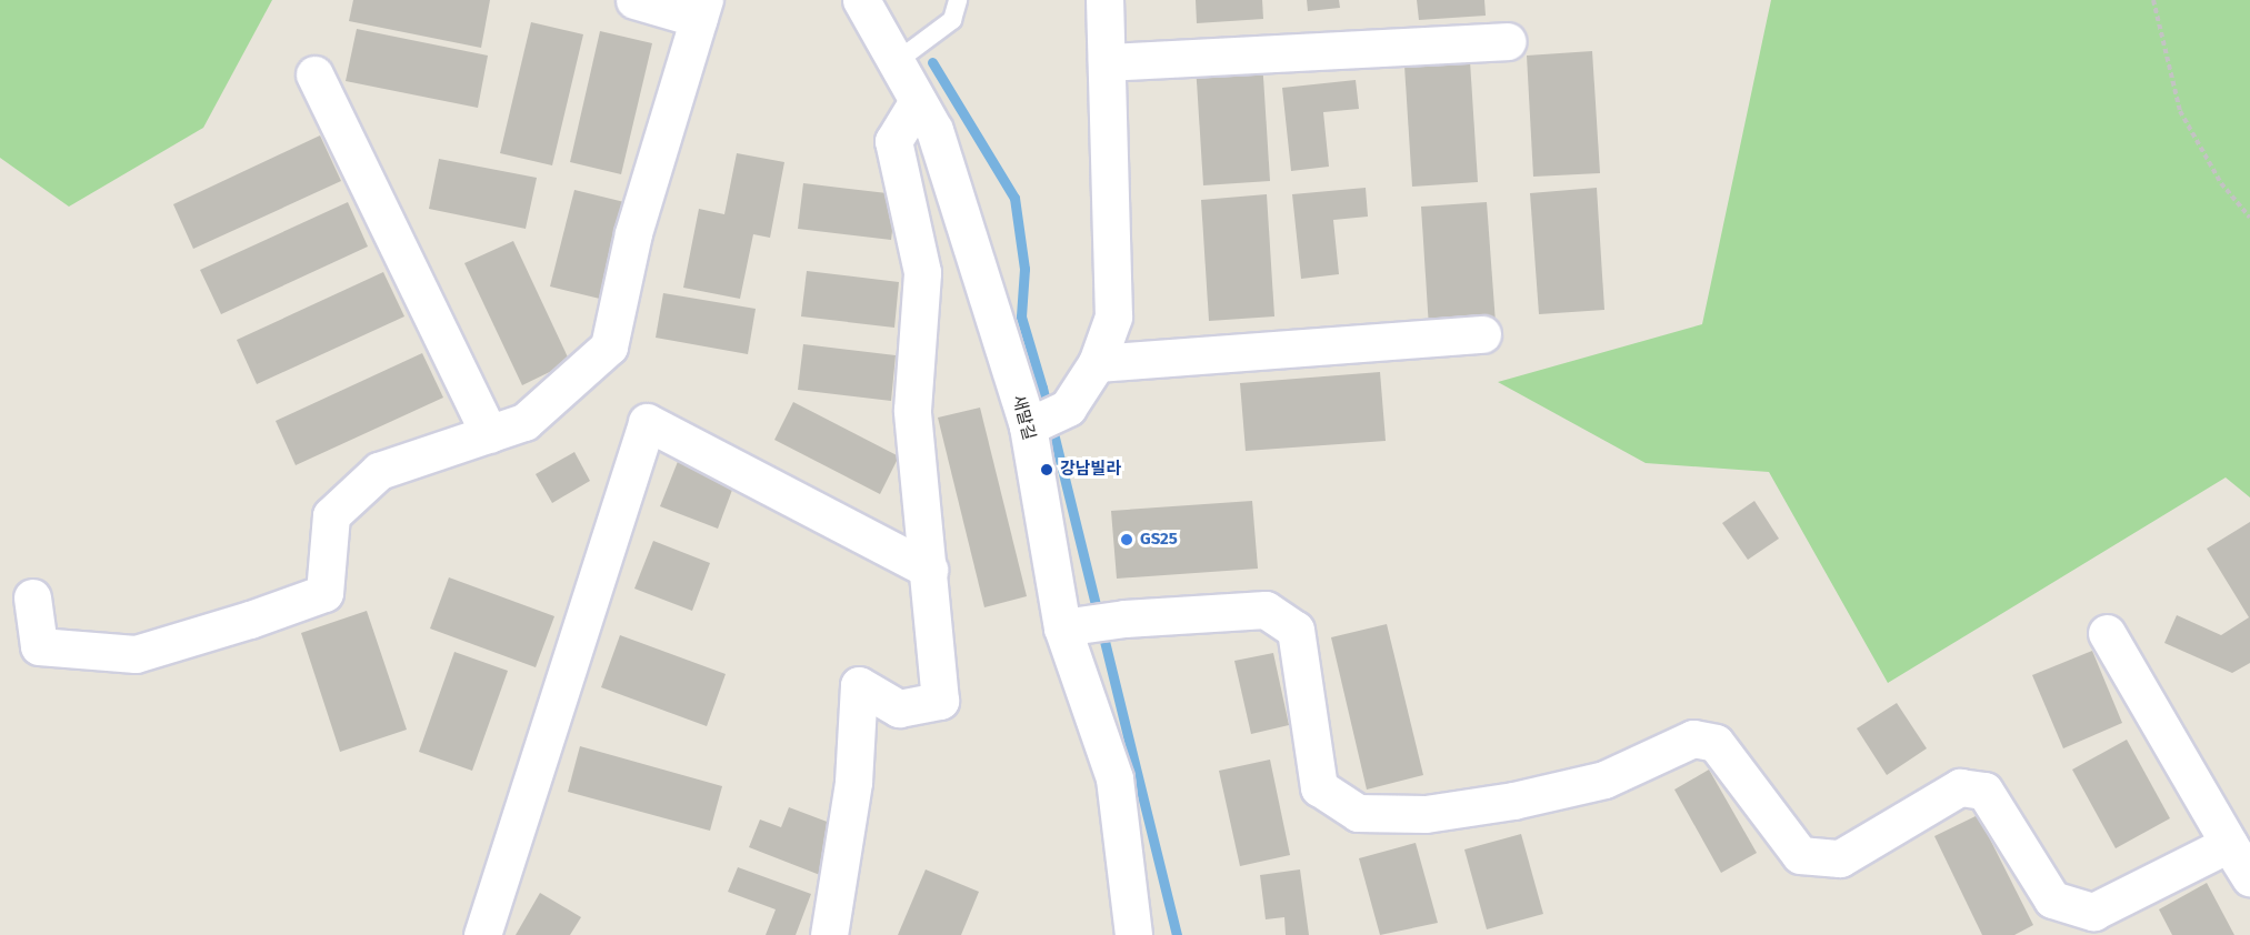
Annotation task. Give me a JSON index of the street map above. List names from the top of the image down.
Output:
{
  "streets": {
    "street": ["새말길"]
  },
  "places": ["강남빌라", "GS25"]
}
